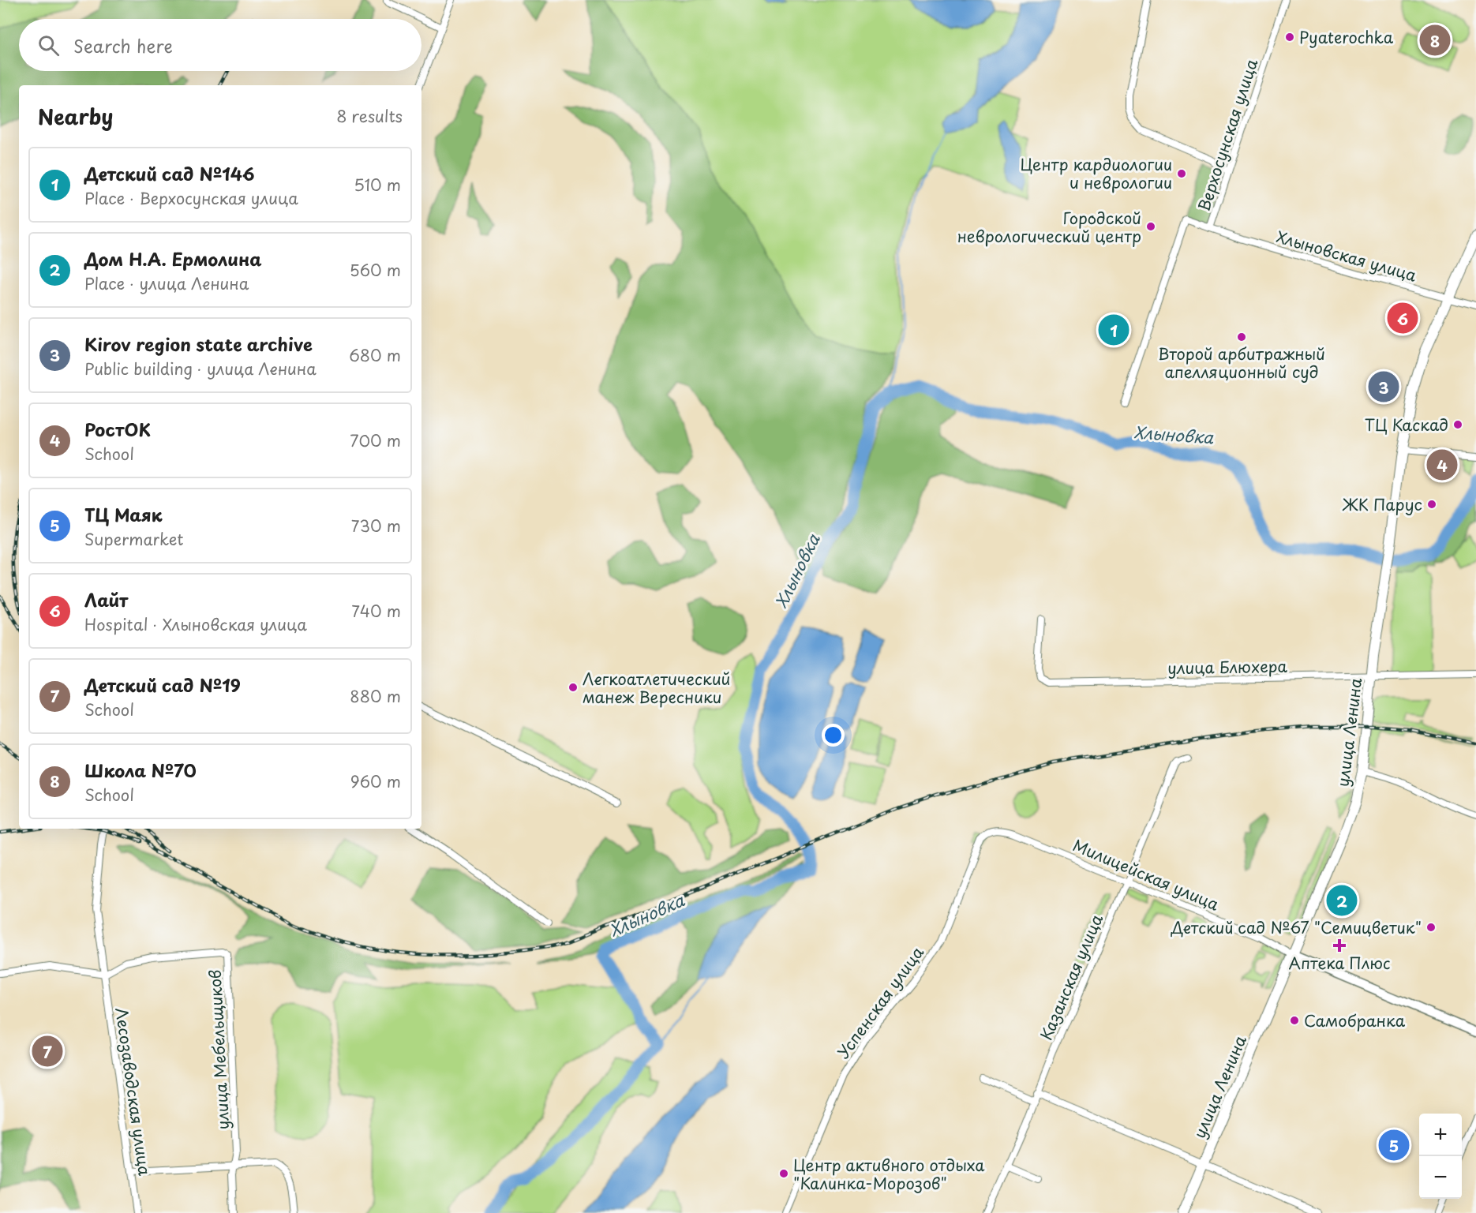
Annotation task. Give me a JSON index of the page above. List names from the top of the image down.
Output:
{
  "streets": {
    "main road": ["улица Ленина"],
    "street": [
      "Верхосунская улица",
      "Хлыновская улица",
      "улица Блюхера",
      "Милицейская улица",
      "Казанская улица",
      "Успенская улица",
      "улица Мебельщиков",
      "Лесозаводская улица"
    ]
  },
  "crossings": [
    ["Верхосунская улица", "Хлыновская улица"],
    ["Хлыновская улица", "улица Ленина"],
    ["улица Блюхера", "улица Ленина"],
    ["улица Ленина", "Милицейская улица"],
    ["Милицейская улица", "Казанская улица"],
    ["Милицейская улица", "Успенская улица"],
    ["улица Мебельщиков", "Лесозаводская улица"]
  ],
  "water": ["Хлыновка"],
  "places": {
    "other": [
      "Pyaterochka",
      "Центр кардиологии и неврологии",
      "Городской неврологический центр",
      "Второй арбитражный апелляционный суд",
      "ТЦ Каскад",
      "ЖК Парус",
      "Легкоатлетический манеж Вересники",
      "Детский сад №67 \"Семицветик\"",
      "Самобранка",
      "Центр активного отдыха \"Калинка-Морозов\""
    ],
    "health": ["Аптека Плюс"]
  },
  "page": {
    "search": "Search here",
    "pins": [
      "8",
      "6",
      "1",
      "3",
      "4",
      "2",
      "7",
      "5"
    ],
    "heading": ["Nearby", "8 results"],
    "list": [
      {
        "mark": "1",
        "name": "Детский сад №146",
        "note": "Place · Верхосунская улица",
        "value": "510 m"
      },
      {
        "mark": "2",
        "name": "Дом Н.А. Ермолина",
        "note": "Place · улица Ленина",
        "value": "560 m"
      },
      {
        "mark": "3",
        "name": "Kirov region state archive",
        "note": "Public building · улица Ленина",
        "value": "680 m"
      },
      {
        "mark": "4",
        "name": "РостОК",
        "note": "School",
        "value": "700 m"
      },
      {
        "mark": "5",
        "name": "ТЦ Маяк",
        "note": "Supermarket",
        "value": "730 m"
      },
      {
        "mark": "6",
        "name": "Лайт",
        "note": "Hospital · Хлыновская улица",
        "value": "740 m"
      },
      {
        "mark": "7",
        "name": "Детский сад №19",
        "note": "School",
        "value": "880 m"
      },
      {
        "mark": "8",
        "name": "Школа №70",
        "note": "School",
        "value": "960 m"
      }
    ],
    "map_buttons": ["+", "−"]
  }
}
